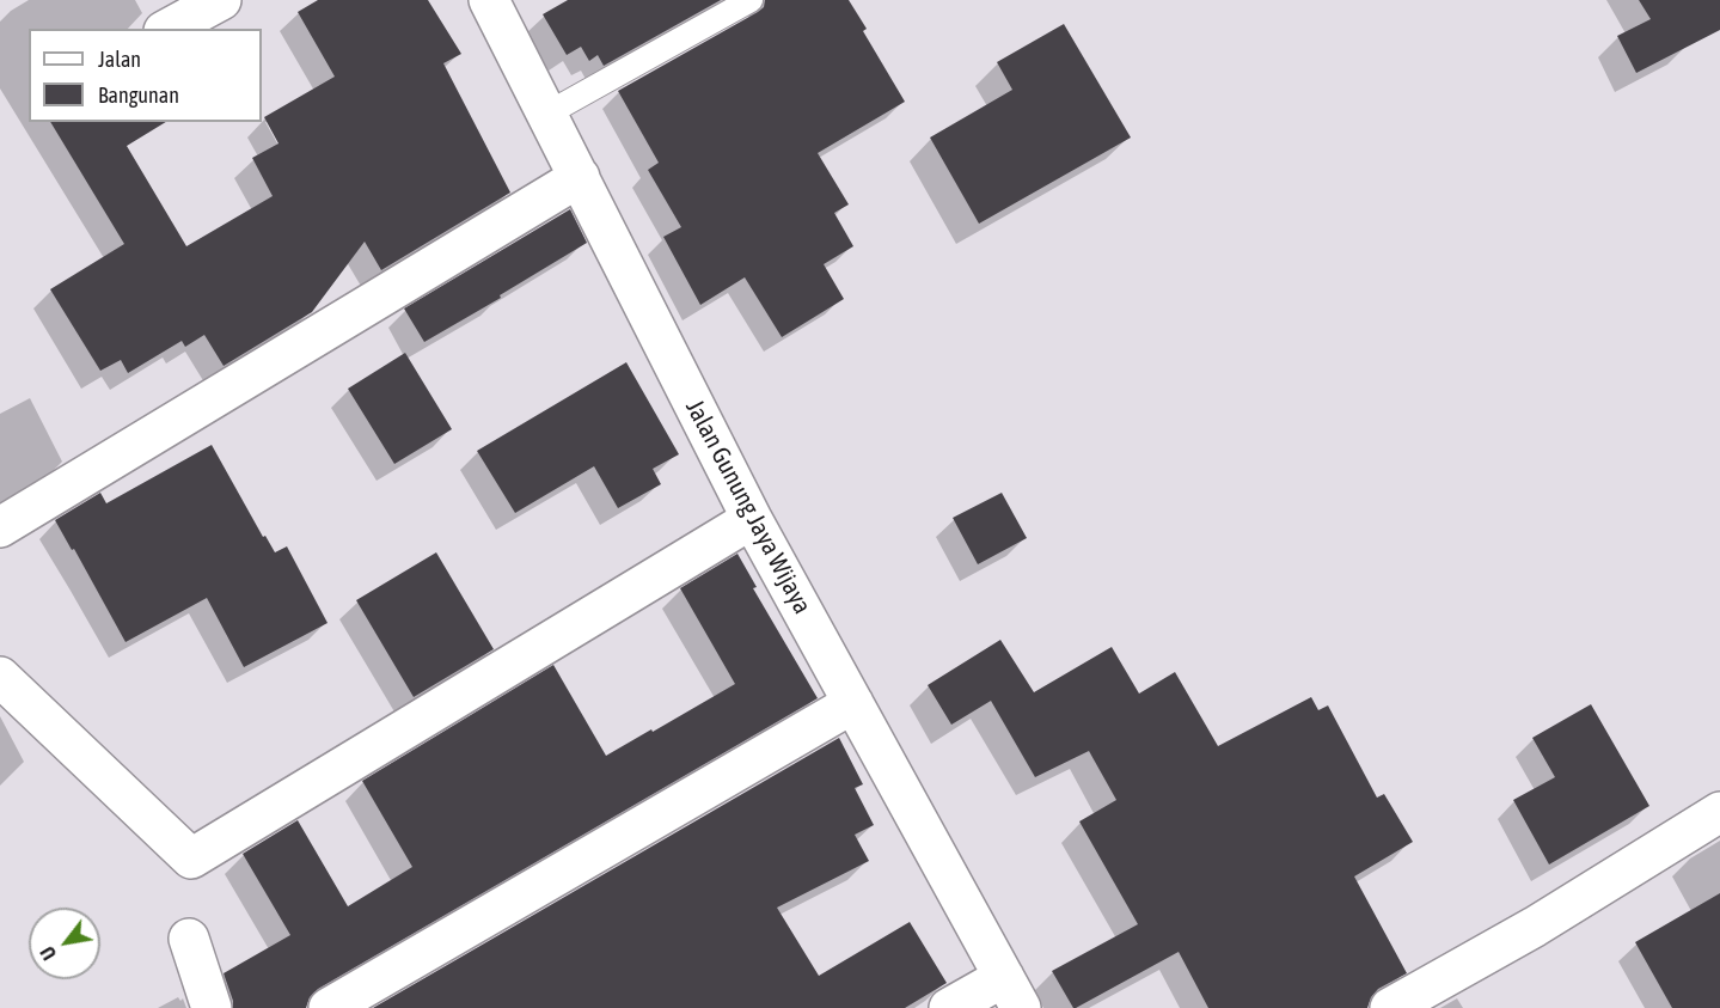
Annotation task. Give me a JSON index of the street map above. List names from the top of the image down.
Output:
{
  "streets": {
    "street": ["Jalan Gunung Jaya Wijaya"]
  },
  "legend": ["Jalan", "Bangunan"],
  "north": "bottom left"
}
